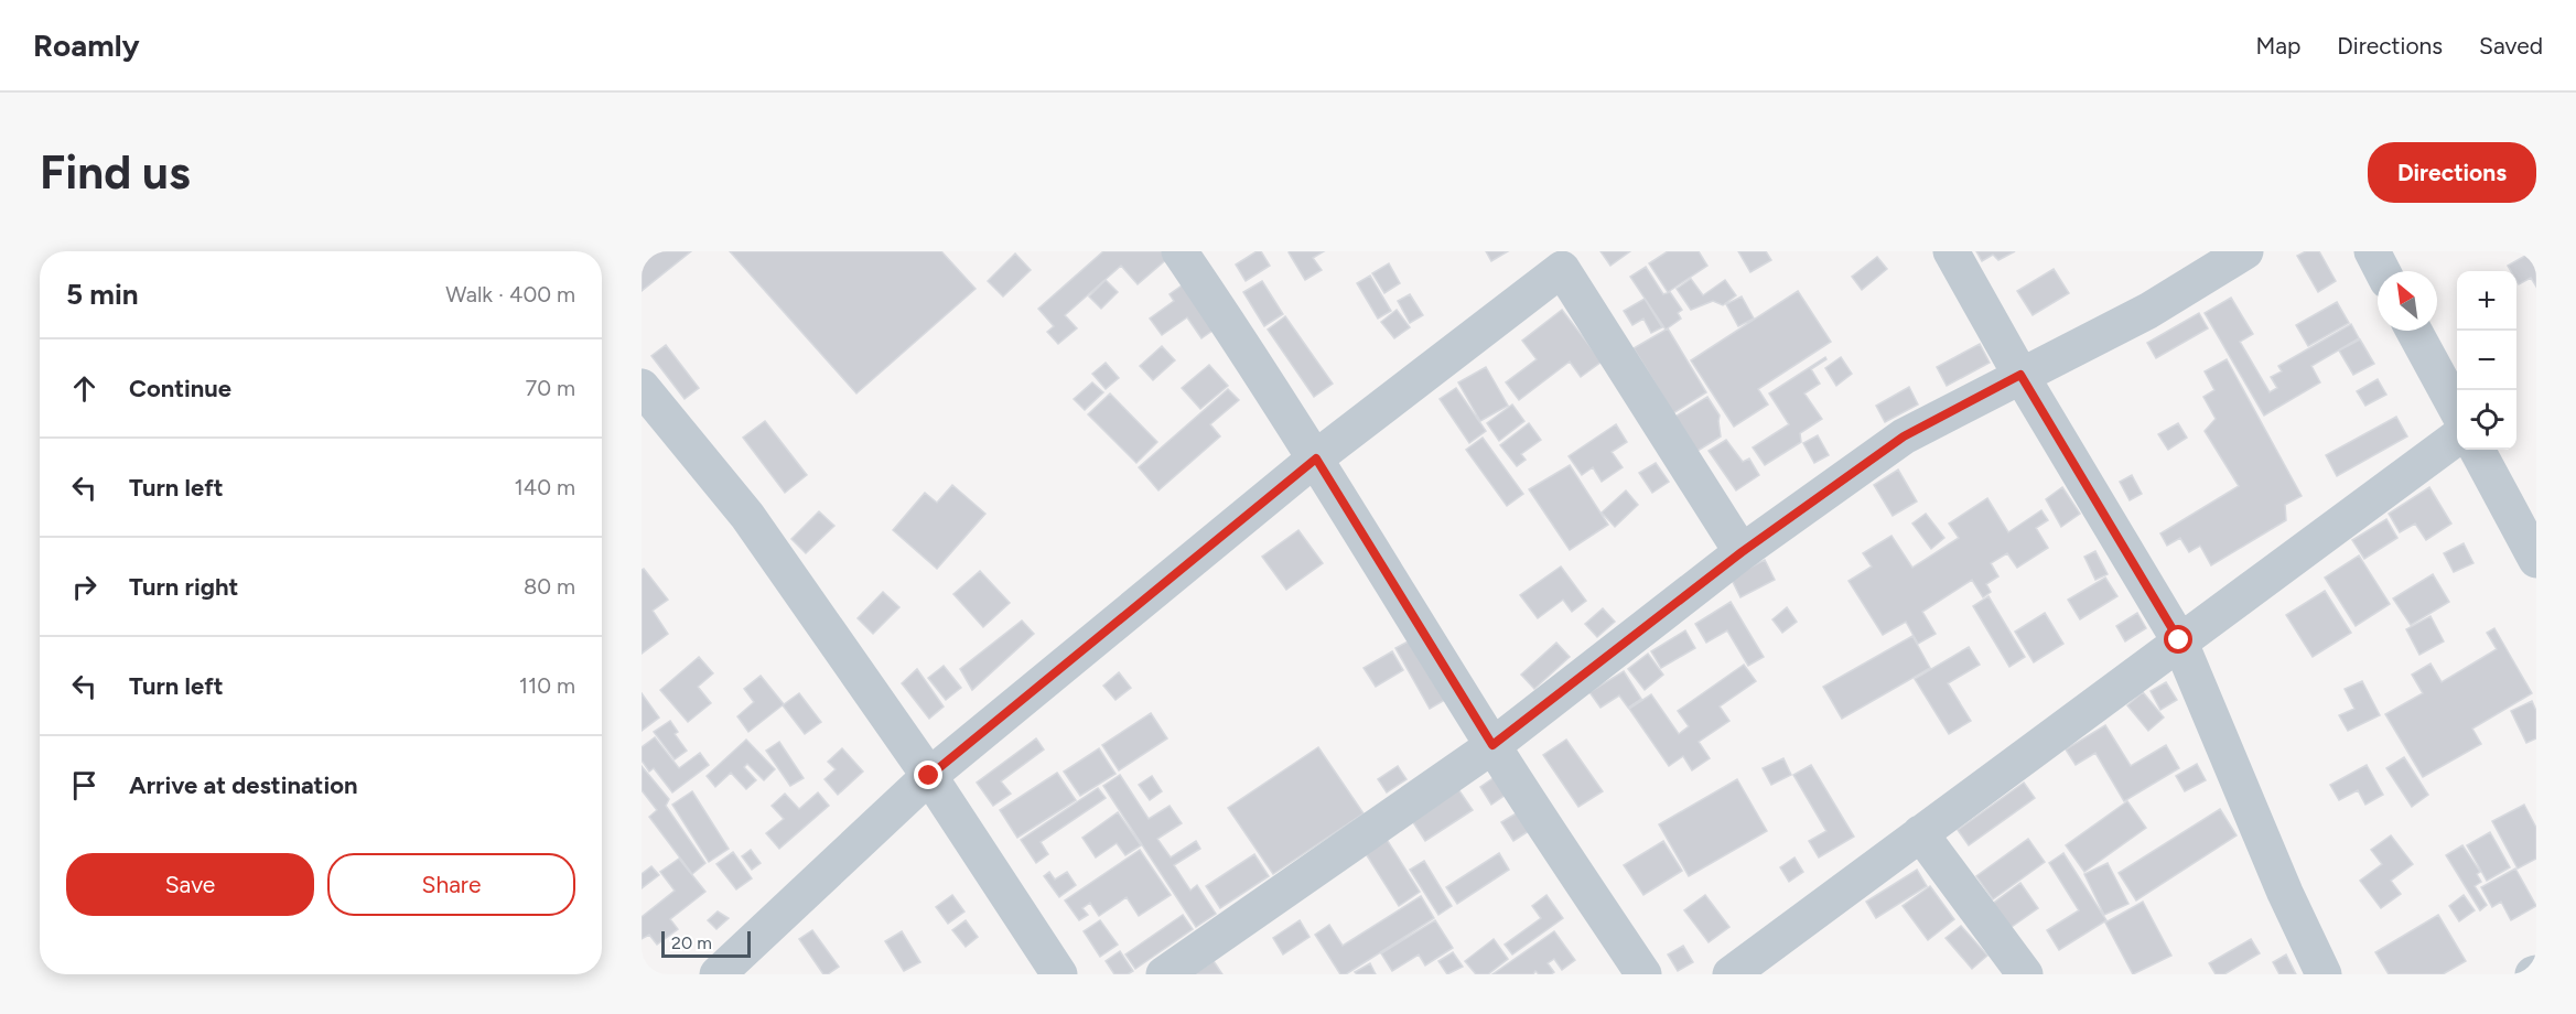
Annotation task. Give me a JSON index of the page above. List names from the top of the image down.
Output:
{
  "scale_bar": "20 m",
  "north": "top left",
  "page": {
    "header": "Roamly",
    "nav": ["Map", "Directions", "Saved"],
    "buttons": [
      "Directions",
      ["Save", "Share"]
    ],
    "title": "Find us",
    "heading": ["5 min", "Walk · 400 m"],
    "map_buttons": ["+", "−"],
    "list": [
      ["Continue", "70 m"],
      ["Turn left", "140 m"],
      ["Turn right", "80 m"],
      ["Turn left", "110 m"],
      "Arrive at destination"
    ],
    "scale": "20 m"
  }
}
